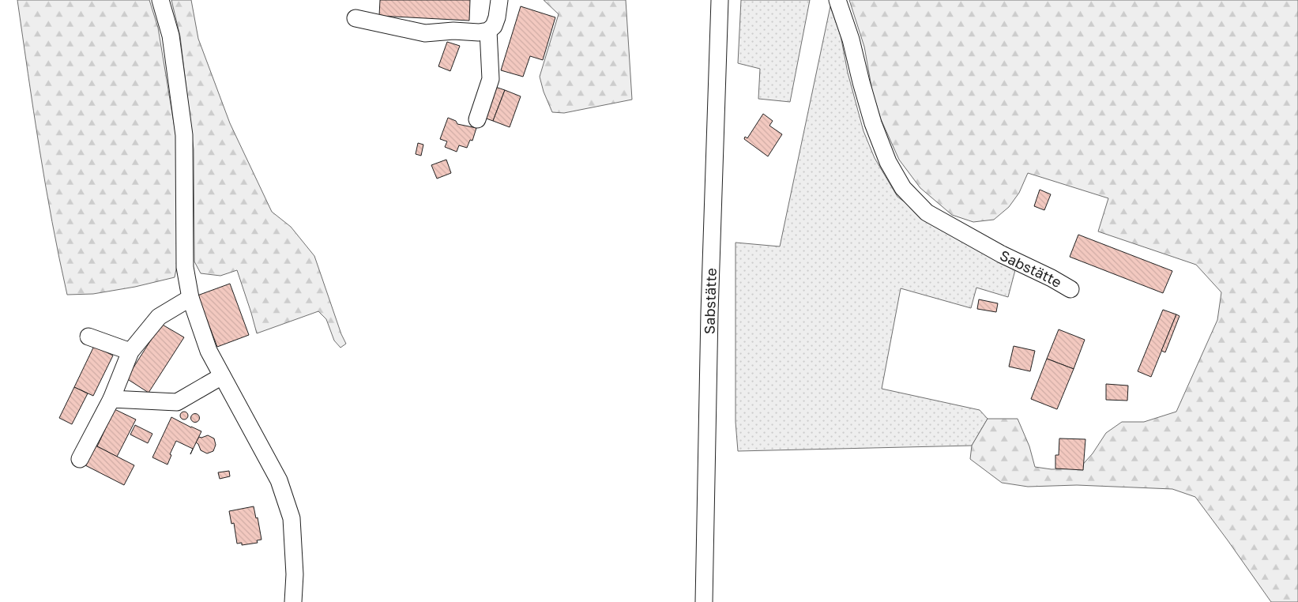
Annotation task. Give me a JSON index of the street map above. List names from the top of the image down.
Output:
{
  "streets": {
    "street": ["Sabstätte"]
  }
}
